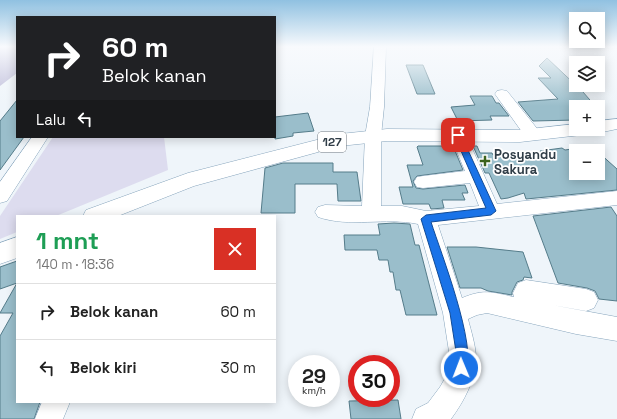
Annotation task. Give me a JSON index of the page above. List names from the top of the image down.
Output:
{
  "streets": {
    "main road": ["127"]
  },
  "places": {
    "health": ["Posyandu Sakura"]
  },
  "page": {
    "map_buttons": ["+", "−"],
    "turn": ["60 m", "Belok kanan"],
    "then": "Lalu",
    "heading": ["1 mnt", "140 m · 18:36"],
    "list": [
      {
        "name": "Belok kanan",
        "value": "60 m"
      },
      {
        "name": "Belok kiri",
        "value": "30 m"
      }
    ],
    "speed": "29 km/h",
    "limit": "30"
  }
}
